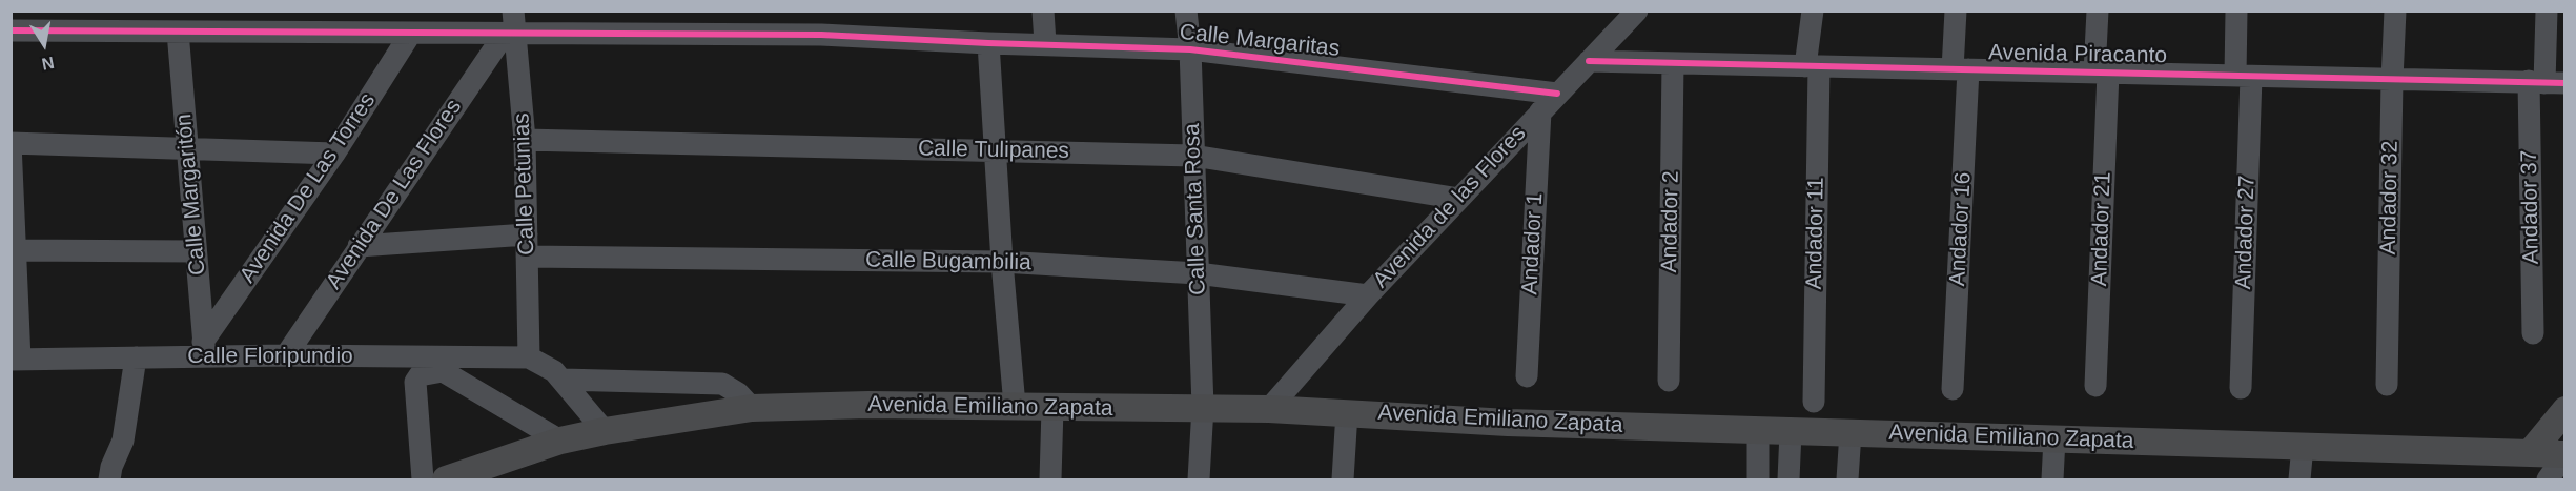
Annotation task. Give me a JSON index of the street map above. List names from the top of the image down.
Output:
{
  "streets": {
    "main road": ["Avenida Emiliano Zapata"],
    "street": [
      "Calle Margaritas",
      "Avenida Piracanto",
      "Calle Tulipanes",
      "Calle Petunias",
      "Avenida De Las Torres",
      "Calle Margaritón",
      "Avenida De Las Flores",
      "Andador 32",
      "Avenida de las Flores",
      "Andador 37",
      "Calle Santa Rosa",
      "Andador 2",
      "Andador 16",
      "Andador 21",
      "Andador 27",
      "Andador 11",
      "Andador 1",
      "Calle Bugambilia",
      "Calle Floripundio"
    ]
  },
  "crossings": [
    ["Calle Margaritas", "Calle Petunias"],
    ["Calle Margaritas", "Avenida De Las Torres"],
    ["Calle Margaritas", "Calle Margaritón"],
    ["Calle Margaritas", "Avenida De Las Flores"],
    ["Calle Margaritas", "Avenida de las Flores"],
    ["Calle Margaritas", "Calle Santa Rosa"],
    ["Avenida Piracanto", "Andador 32"],
    ["Avenida Piracanto", "Avenida de las Flores"],
    ["Avenida Piracanto", "Andador 37"],
    ["Avenida Piracanto", "Andador 2"],
    ["Avenida Piracanto", "Andador 16"],
    ["Avenida Piracanto", "Andador 21"],
    ["Avenida Piracanto", "Andador 27"],
    ["Avenida Piracanto", "Andador 11"],
    ["Calle Tulipanes", "Calle Petunias"],
    ["Calle Tulipanes", "Avenida de las Flores"],
    ["Calle Tulipanes", "Calle Santa Rosa"],
    ["Calle Petunias", "Avenida De Las Flores"],
    ["Calle Petunias", "Calle Bugambilia"],
    ["Calle Petunias", "Calle Floripundio"],
    ["Avenida De Las Torres", "Calle Margaritón"],
    ["Avenida De Las Torres", "Calle Floripundio"],
    ["Calle Margaritón", "Calle Floripundio"],
    ["Avenida De Las Flores", "Calle Bugambilia"],
    ["Avenida De Las Flores", "Calle Floripundio"],
    ["Avenida de las Flores", "Andador 1"],
    ["Avenida de las Flores", "Calle Bugambilia"],
    ["Avenida de las Flores", "Avenida Emiliano Zapata"],
    ["Calle Santa Rosa", "Calle Bugambilia"],
    ["Calle Santa Rosa", "Avenida Emiliano Zapata"]
  ],
  "north": "bottom"
}
